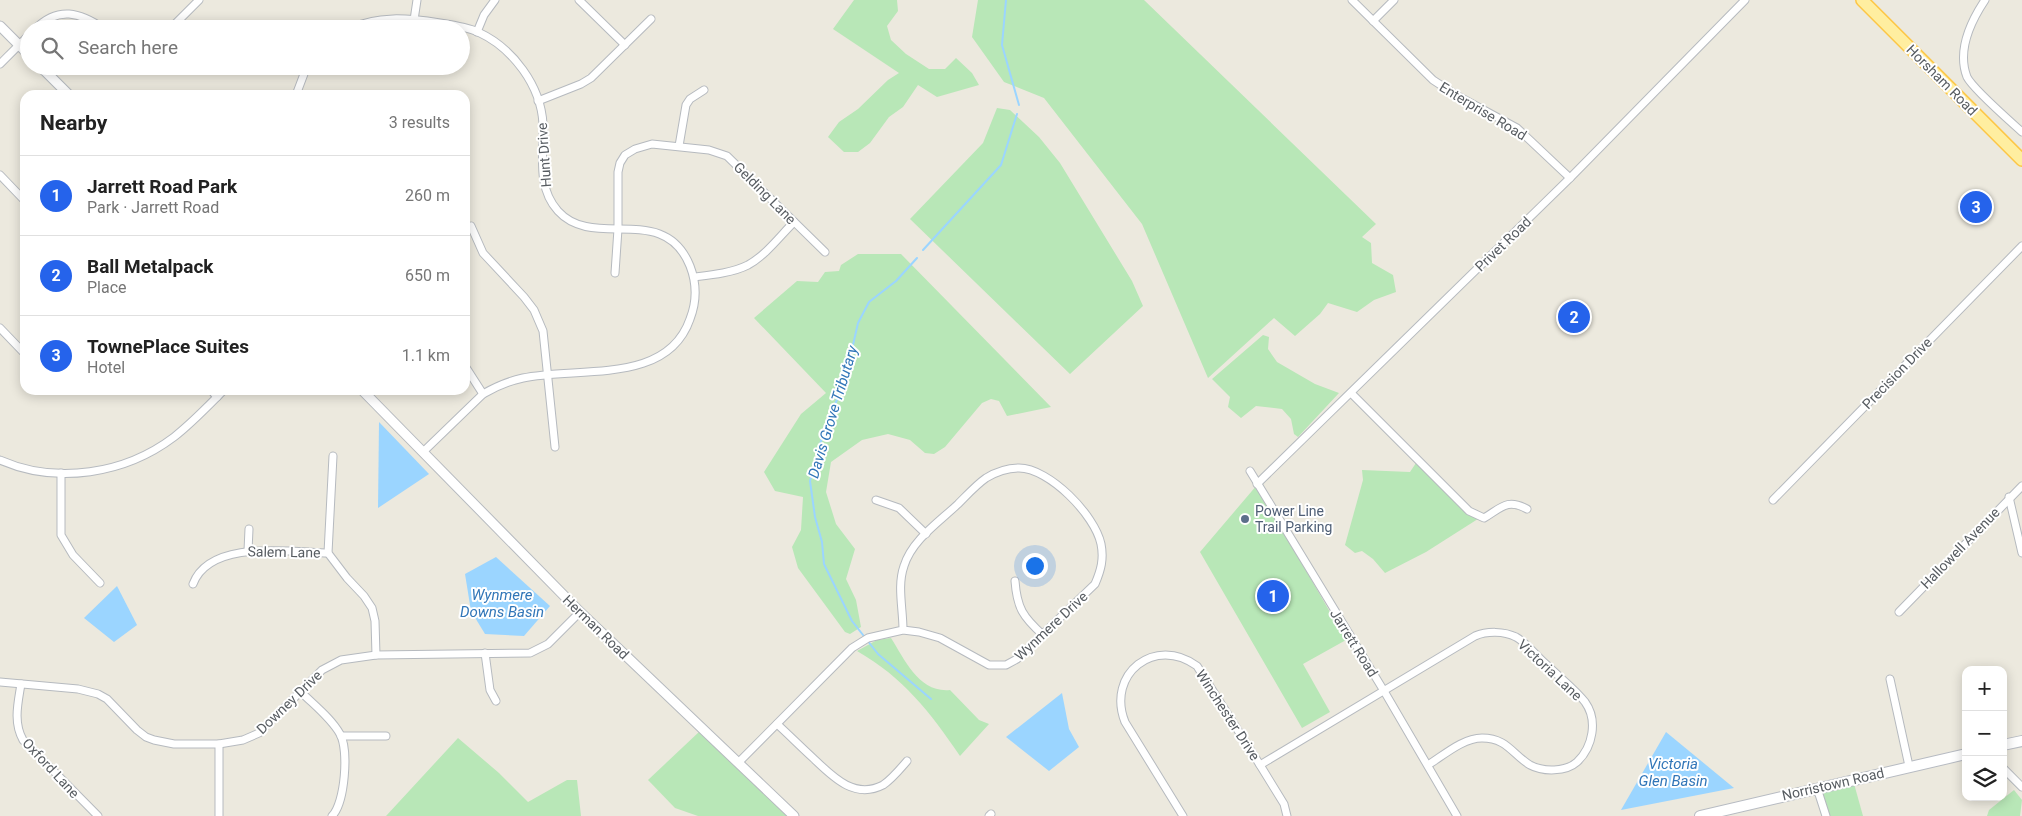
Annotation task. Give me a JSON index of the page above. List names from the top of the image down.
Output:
{
  "streets": {
    "main road": ["Horsham Road", "Norristown Road"],
    "street": [
      "Enterprise Road",
      "Hunt Drive",
      "Gelding Lane",
      "Privet Road",
      "Precision Drive",
      "Hallowell Avenue",
      "Salem Lane",
      "Wynmere Drive",
      "Herman Road",
      "Jarrett Road",
      "Victoria Lane",
      "Downey Drive",
      "Winchester Drive",
      "Oxford Lane"
    ]
  },
  "crossings": [
    ["Enterprise Road", "Privet Road"],
    ["Hunt Drive", "Gelding Lane"],
    ["Hunt Drive", "Herman Road"],
    ["Privet Road", "Jarrett Road"],
    ["Wynmere Drive", "Herman Road"],
    ["Herman Road", "Downey Drive"],
    ["Jarrett Road", "Victoria Lane"],
    ["Victoria Lane", "Winchester Drive"],
    ["Downey Drive", "Oxford Lane"]
  ],
  "water": ["Davis Grove Tributary", "Wynmere Downs Basin", "Victoria Glen Basin"],
  "places": ["Power Line Trail Parking"],
  "page": {
    "search": "Search here",
    "heading": ["Nearby", "3 results"],
    "list": [
      {
        "mark": "1",
        "name": "Jarrett Road Park",
        "note": "Park · Jarrett Road",
        "value": "260 m"
      },
      {
        "mark": "2",
        "name": "Ball Metalpack",
        "note": "Place",
        "value": "650 m"
      },
      {
        "mark": "3",
        "name": "TownePlace Suites",
        "note": "Hotel",
        "value": "1.1 km"
      }
    ],
    "pins": ["3", "2", "1"],
    "map_buttons": ["+", "−"]
  }
}
